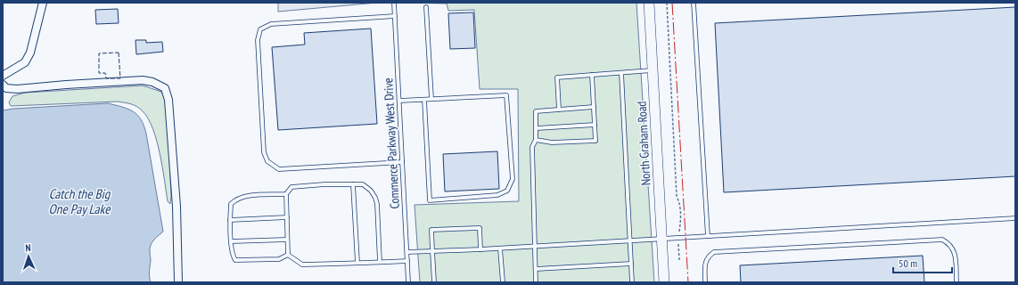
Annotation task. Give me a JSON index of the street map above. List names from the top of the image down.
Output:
{
  "streets": {
    "street": ["North Graham Road"],
    "lane": ["Commerce Parkway West Drive"]
  },
  "water": ["Catch the Big One Pay Lake"],
  "scale_bar": "50 m",
  "north": "top"
}
